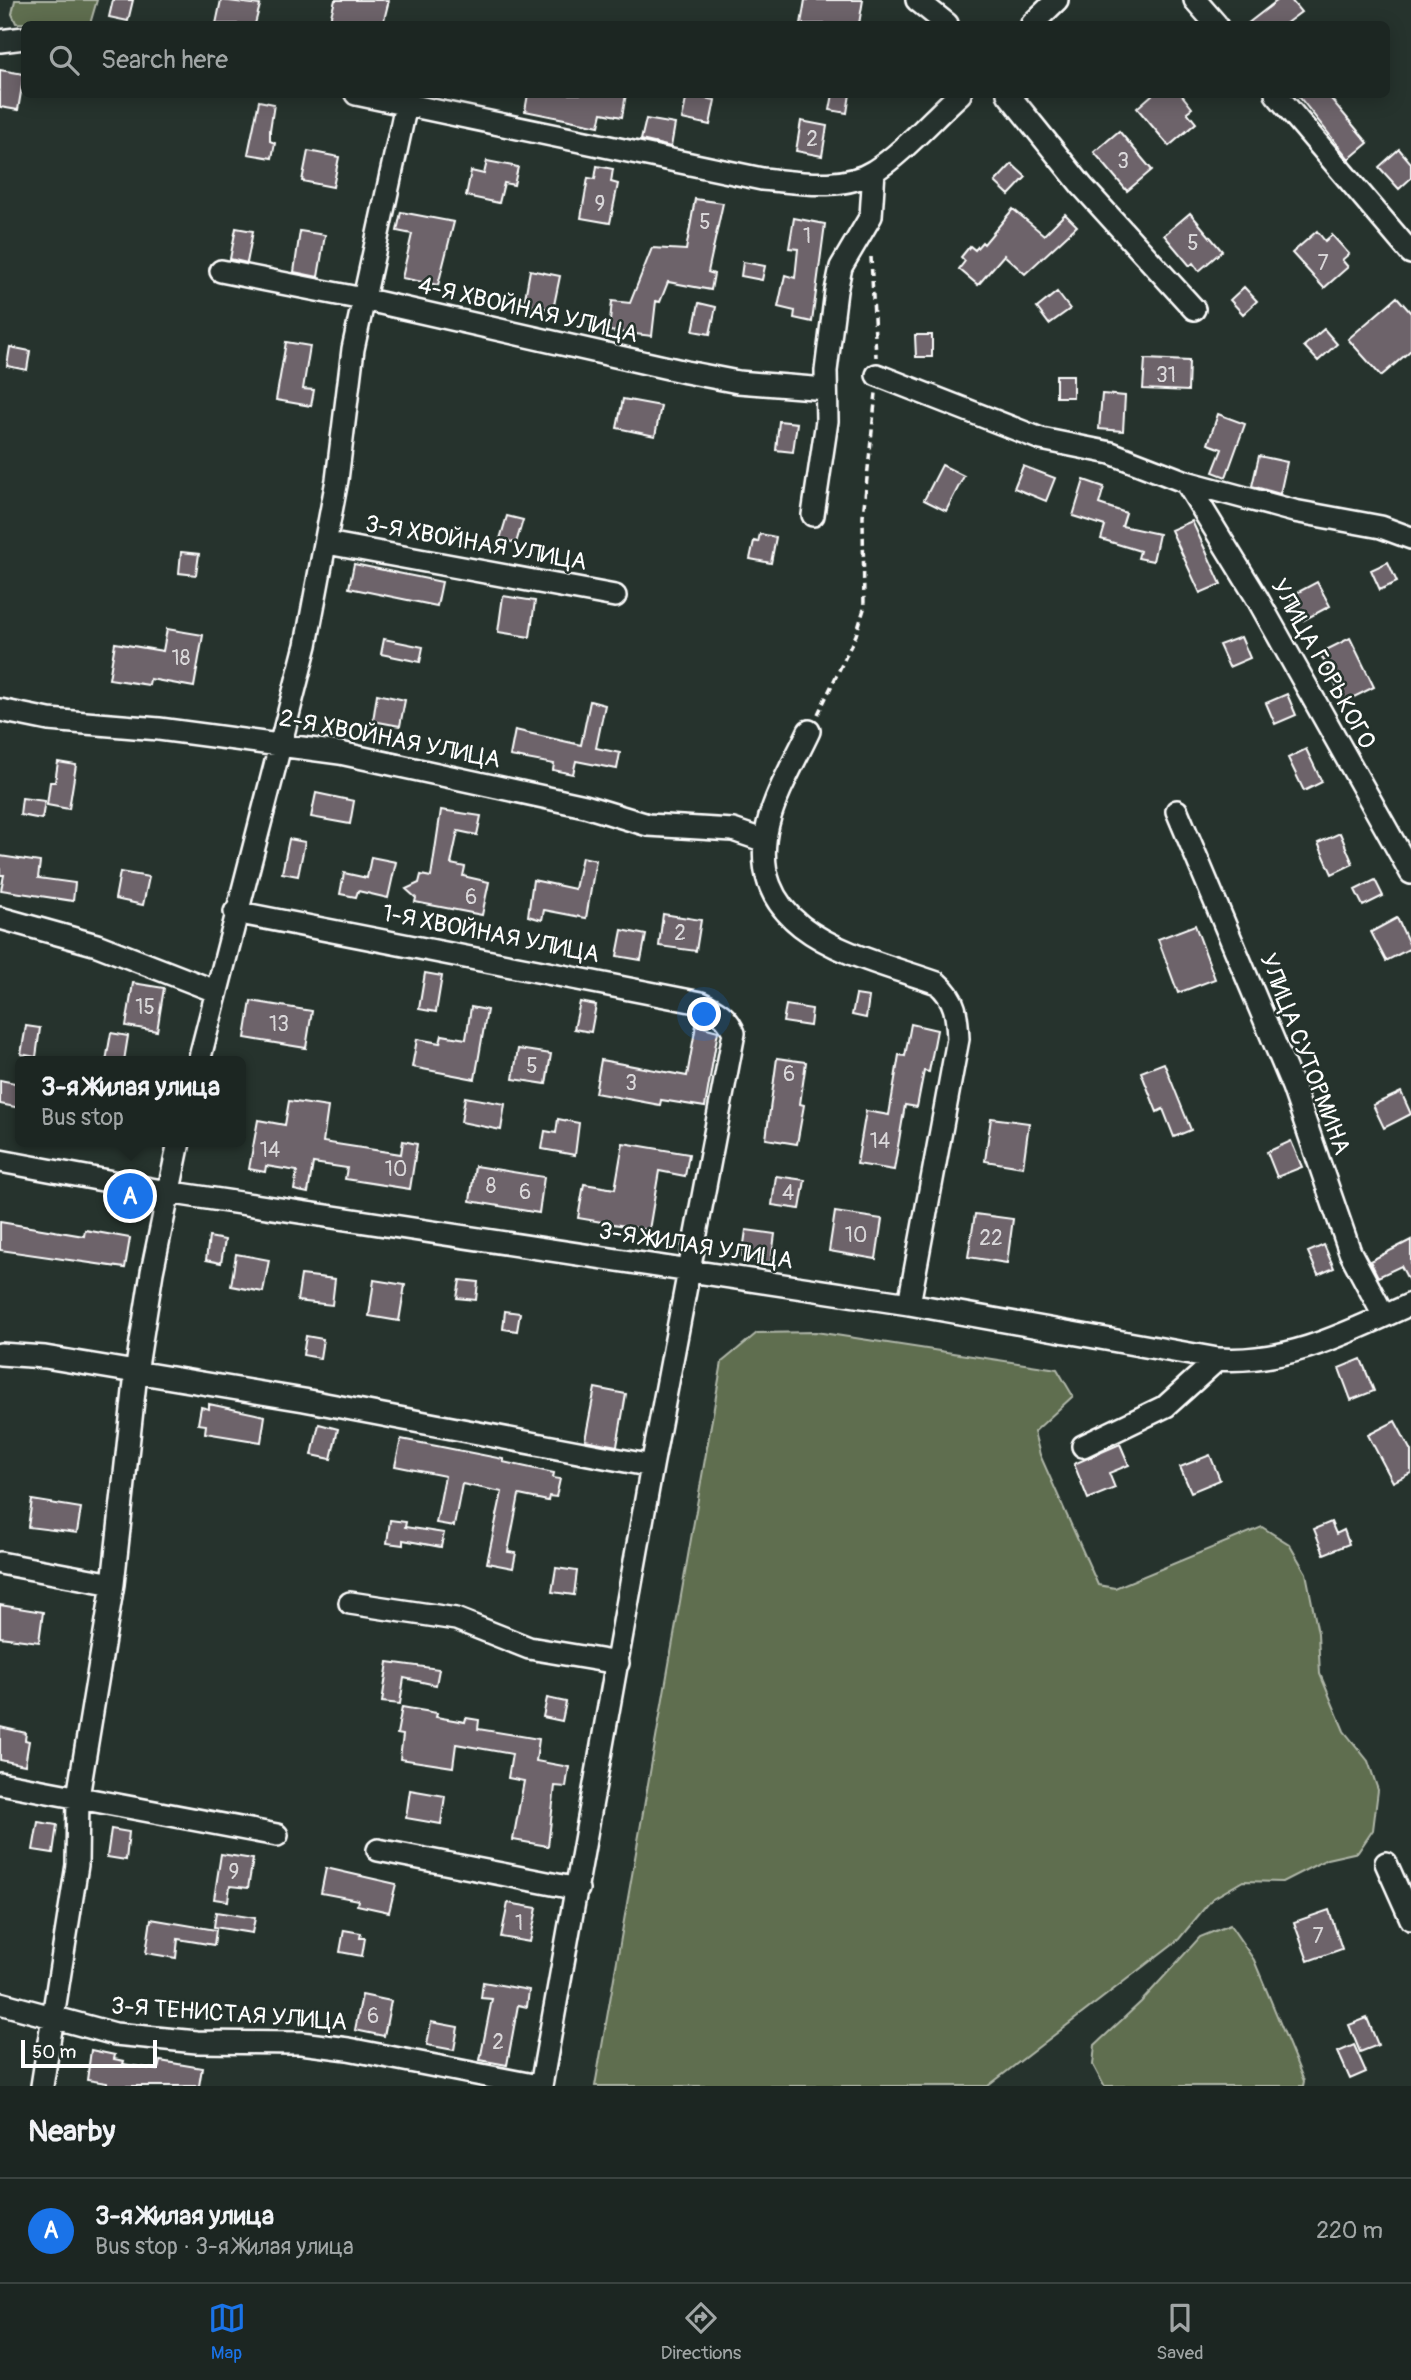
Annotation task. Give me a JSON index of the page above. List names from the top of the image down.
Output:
{
  "streets": {
    "street": [
      "4-Я ХВОЙНАЯ УЛИЦА",
      "3-Я ХВОЙНАЯ УЛИЦА",
      "УЛИЦА ГОРЬКОГО",
      "2-Я ХВОЙНАЯ УЛИЦА",
      "1-Я ХВОЙНАЯ УЛИЦА",
      "УЛИЦА СУТОРМИНА",
      "3-Я ЖИЛАЯ УЛИЦА",
      "3-Я ТЕНИСТАЯ УЛИЦА"
    ]
  },
  "crossings": [
    ["1-Я ХВОЙНАЯ УЛИЦА", "3-Я ЖИЛАЯ УЛИЦА"]
  ],
  "house_numbers": [
    "2",
    "3",
    "9",
    "5",
    "1",
    "5",
    "7",
    "31",
    "18",
    "6",
    "2",
    "15",
    "13",
    "5",
    "6",
    "3",
    "14",
    "14",
    "10",
    "8",
    "6",
    "4",
    "10",
    "22",
    "9",
    "1",
    "7",
    "6",
    "2"
  ],
  "scale_bar": "50 m",
  "page": {
    "search": "Search here",
    "popup": ["3-я Жилая улица", "Bus stop"],
    "pins": "A",
    "scale": "50 m",
    "heading": "Nearby",
    "list": [
      {
        "mark": "A",
        "name": "3-я Жилая улица",
        "note": "Bus stop · 3-я Жилая улица",
        "value": "220 m"
      }
    ],
    "nav": ["Map", "Directions", "Saved"]
  }
}
